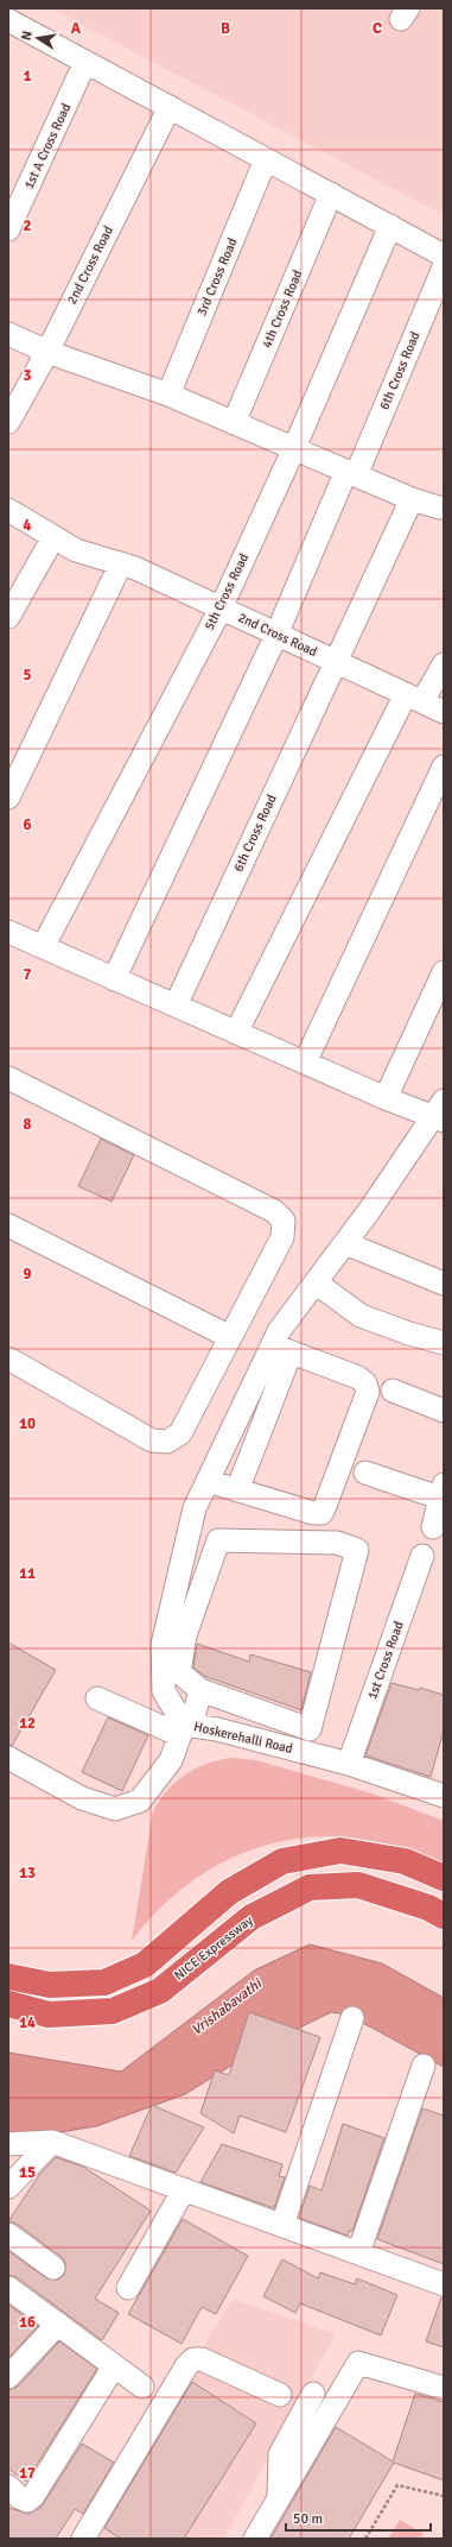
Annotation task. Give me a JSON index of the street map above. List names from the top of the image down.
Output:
{
  "streets": {
    "highway": ["NICE Expressway"],
    "street": [
      "1st A Cross Road",
      "2nd Cross Road",
      "3rd Cross Road",
      "4th Cross Road",
      "6th Cross Road",
      "5th Cross Road",
      "1st Cross Road",
      "Hoskerehalli Road"
    ]
  },
  "crossings": [
    ["2nd Cross Road", "6th Cross Road"],
    ["2nd Cross Road", "5th Cross Road"],
    ["1st Cross Road", "Hoskerehalli Road"]
  ],
  "water": ["Vrishabavathi"],
  "scale_bar": "50 m",
  "north": "left",
  "grid": {
    "columns": ["A", "B", "C"],
    "rows": [
      "1",
      "2",
      "3",
      "4",
      "5",
      "6",
      "7",
      "8",
      "9",
      "10",
      "11",
      "12",
      "13",
      "14",
      "15",
      "16",
      "17"
    ]
  }
}
